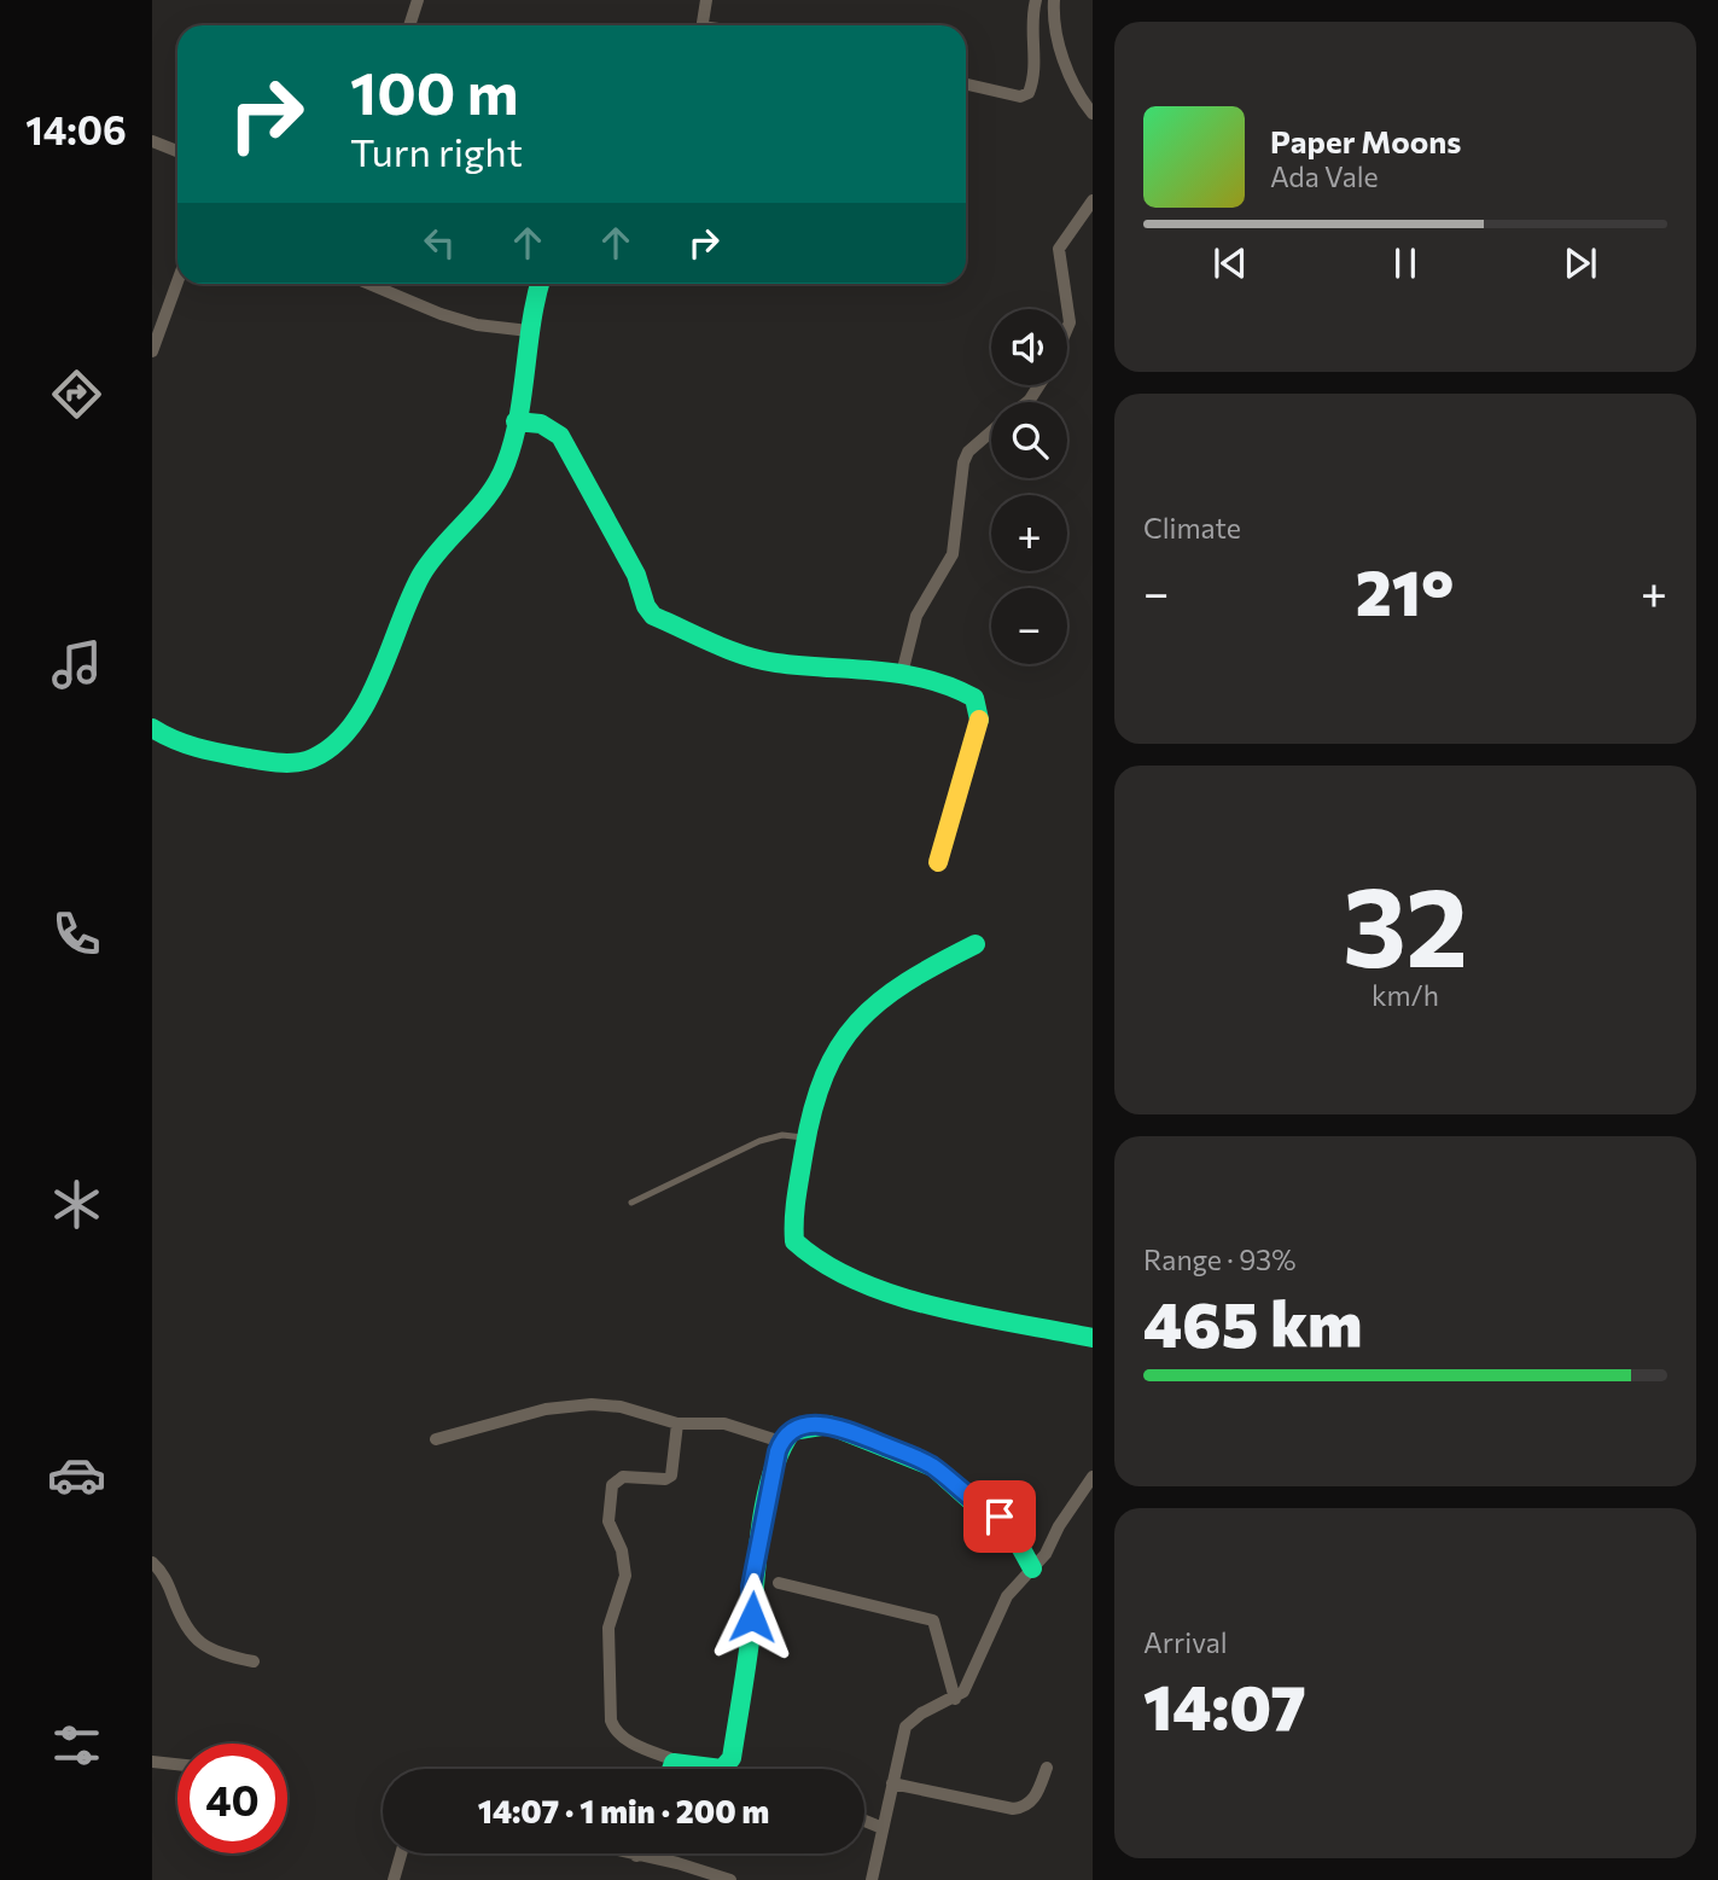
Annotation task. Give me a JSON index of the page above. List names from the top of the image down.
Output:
{
  "page": {
    "tabs": "14:06",
    "turn": ["100 m", "Turn right"],
    "song": ["Paper Moons", "Ada Vale"],
    "map_buttons": ["+", "−"],
    "tile": [
      "Climate",
      ["32", "km/h"],
      ["Range · 93%", "465 km"],
      ["Arrival", "14:07"]
    ],
    "heat": ["−", "21°", "+"],
    "limit": "40",
    "trip": "14:07 · 1 min · 200 m"
  }
}
